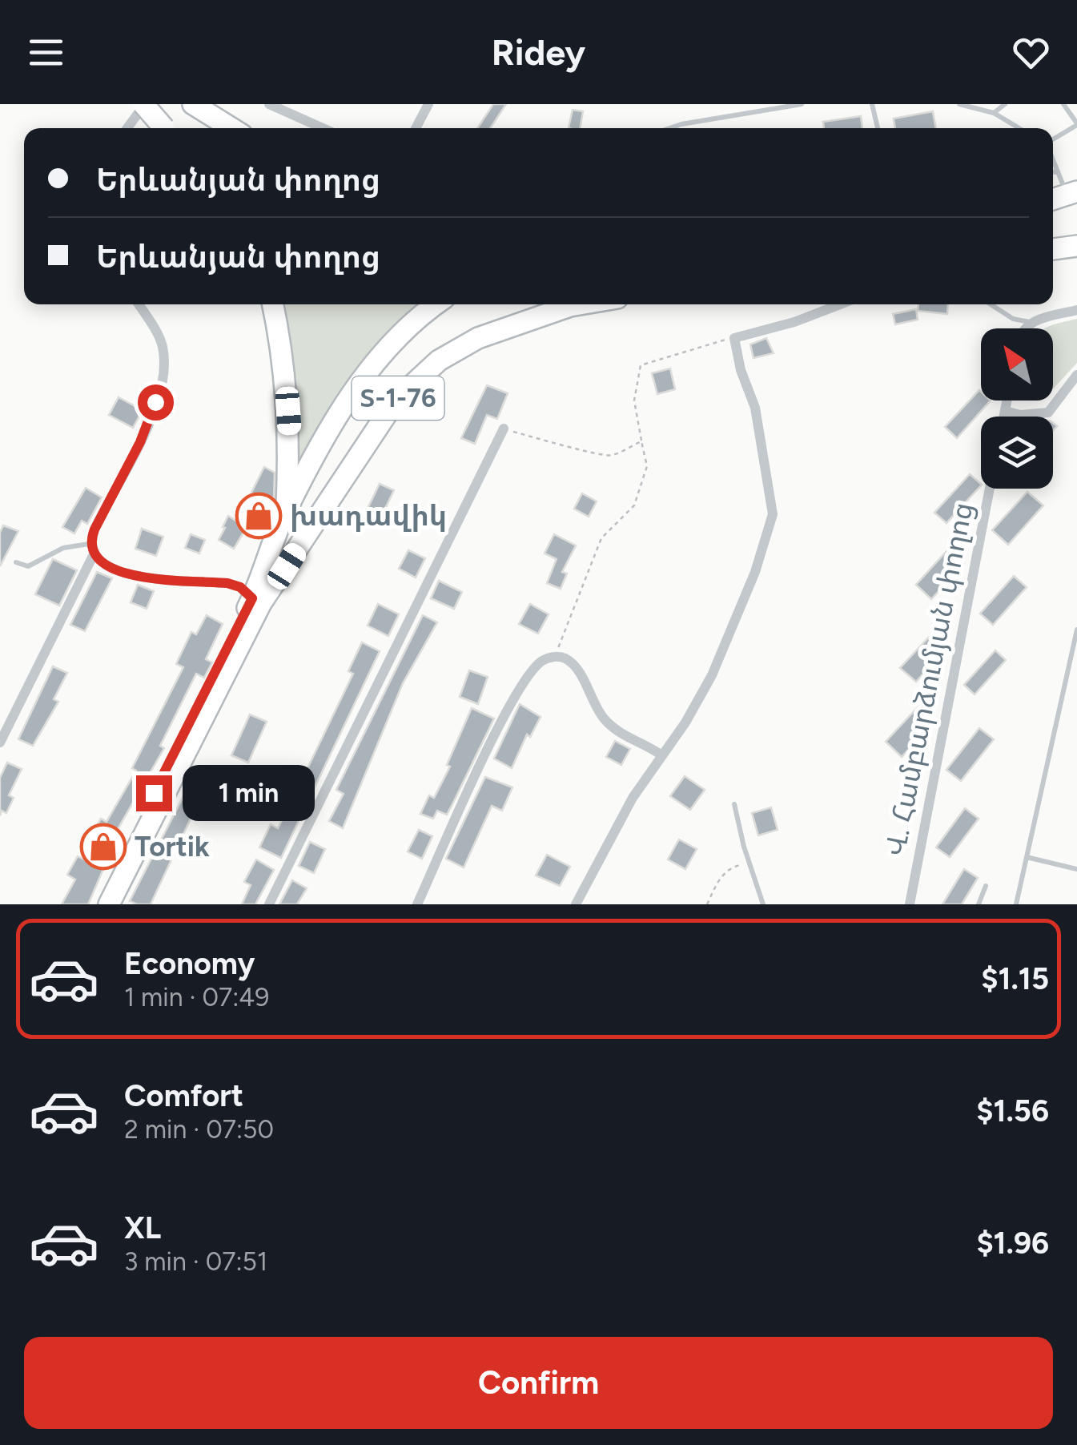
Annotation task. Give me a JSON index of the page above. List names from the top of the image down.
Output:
{
  "streets": {
    "highway": ["Տ-1-76"],
    "street": ["Վ. Համբարձումյան փողոց"]
  },
  "places": {
    "shop": ["խադավիկ", "Tortik"]
  },
  "north": "top left",
  "page": {
    "header": "Ridey",
    "banner": ["Երևանյան փողոց", "Երևանյան փողոց"],
    "bubble": "1 min",
    "list": [
      {
        "name": "Economy",
        "note": "1 min · 07:49",
        "value": "$1.15"
      },
      {
        "name": "Comfort",
        "note": "2 min · 07:50",
        "value": "$1.56"
      },
      {
        "name": "XL",
        "note": "3 min · 07:51",
        "value": "$1.96"
      }
    ],
    "buttons": "Confirm"
  }
}
